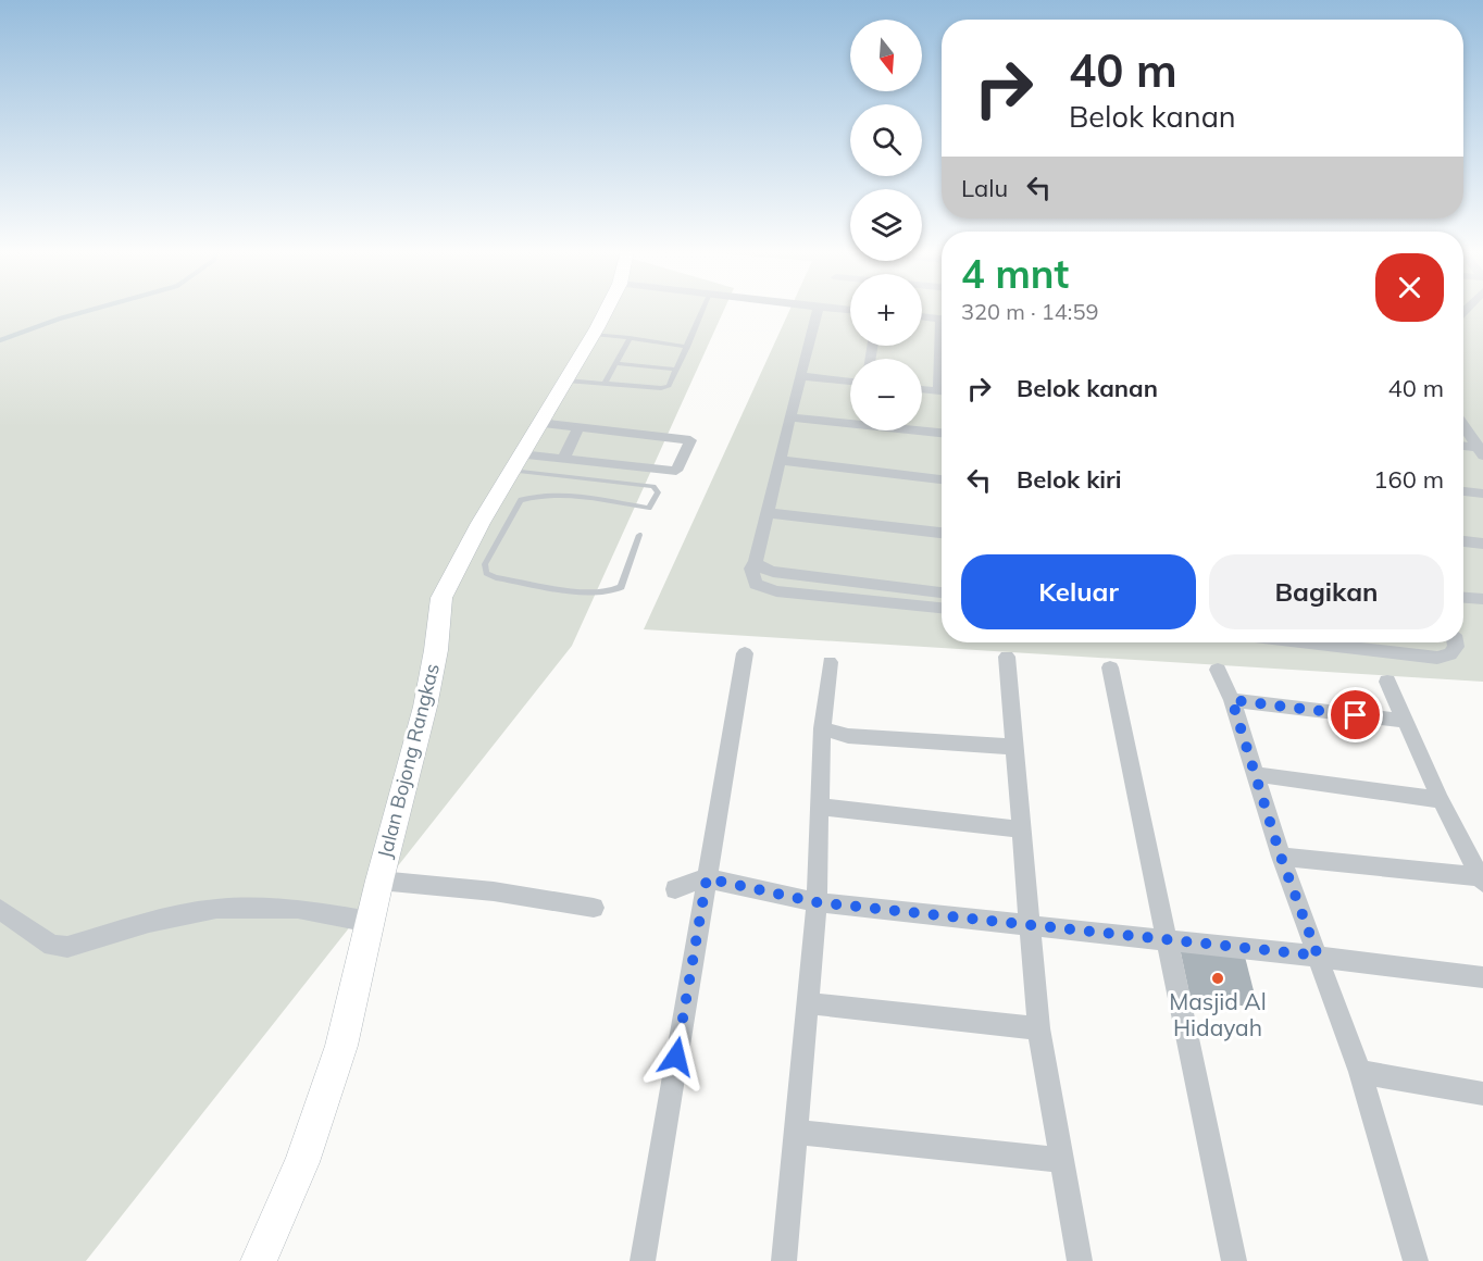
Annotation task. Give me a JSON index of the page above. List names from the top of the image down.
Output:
{
  "streets": {
    "main road": ["Jalan Bojong Rangkas"]
  },
  "places": ["Masjid Al Hidayah"],
  "north": "bottom",
  "page": {
    "map_buttons": ["+", "−"],
    "turn": ["40 m", "Belok kanan"],
    "then": "Lalu",
    "heading": ["4 mnt", "320 m · 14:59"],
    "list": [
      {
        "name": "Belok kanan",
        "value": "40 m"
      },
      {
        "name": "Belok kiri",
        "value": "160 m"
      }
    ],
    "buttons": ["Keluar", "Bagikan"]
  }
}
